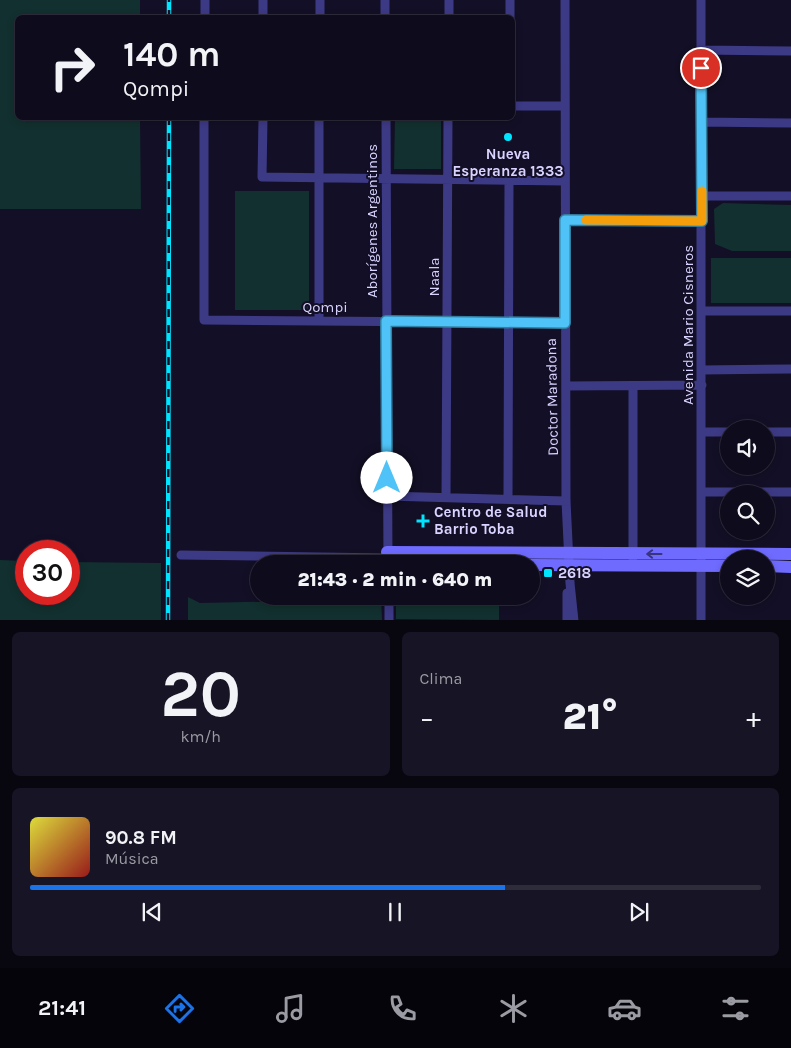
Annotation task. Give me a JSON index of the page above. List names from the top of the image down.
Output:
{
  "streets": {
    "street": [
      "Aborígenes Argentinos",
      "Naala",
      "Qompi",
      "Avenida Mario Cisneros",
      "Doctor Maradona"
    ]
  },
  "crossings": [
    ["Aborígenes Argentinos", "Qompi"],
    ["Naala", "Qompi"],
    ["Qompi", "Doctor Maradona"]
  ],
  "places": {
    "other": ["Nueva Esperanza 1333"],
    "health": ["Centro de Salud Barrio Toba"],
    "transit": ["2618"]
  },
  "page": {
    "turn": ["140 m", "Qompi"],
    "limit": "30",
    "trip": "21:43 · 2 min · 640 m",
    "tile": [
      ["20", "km/h"],
      "Clima"
    ],
    "heat": ["−", "21°", "+"],
    "song": ["90.8 FM", "Música"],
    "tabs": "21:41"
  }
}
